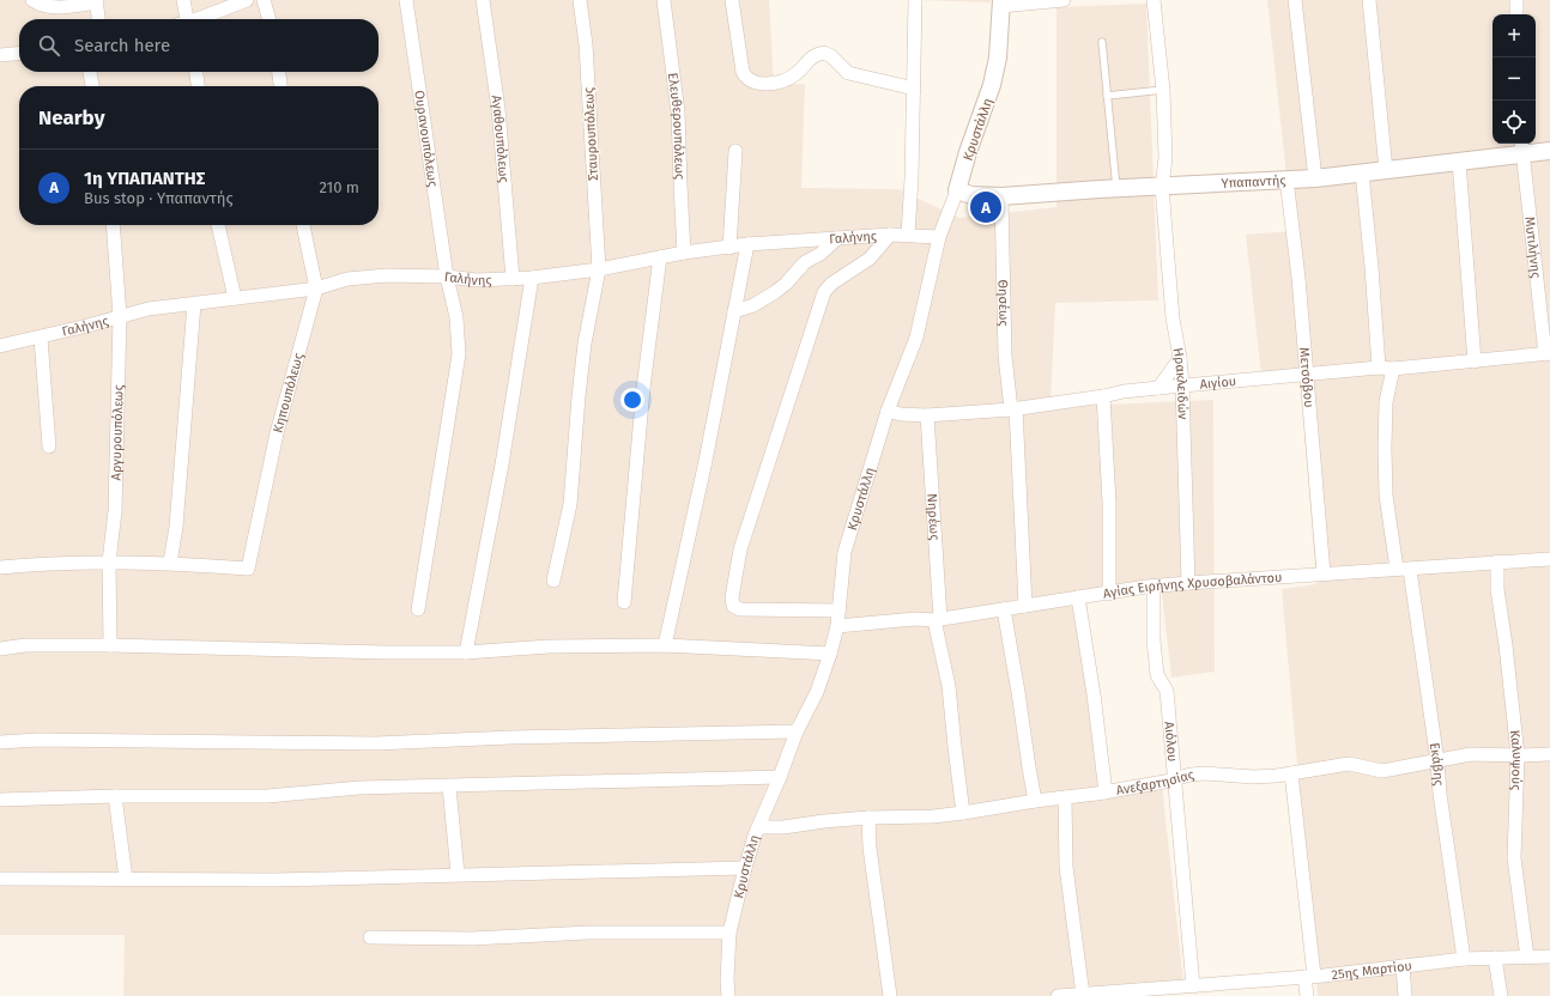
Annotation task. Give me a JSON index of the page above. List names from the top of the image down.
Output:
{
  "streets": {
    "street": [
      "Ελευθερουπόλεως",
      "Κρυστάλλη",
      "Σταυρουπόλεως",
      "Ουρανουπόλεως",
      "Αγαθουπόλεως",
      "Υπαπαντής",
      "Γαλήνης",
      "Μυτιλήνης",
      "Θησέως",
      "Μετσόβου",
      "Αιγίου",
      "Ηρακλειδών",
      "Κηπουπόλεως",
      "Αργυρουπόλεως",
      "Νηρέως",
      "Αγίας Ειρήνης Χρυσοβαλάντου",
      "Αιόλου",
      "Καλυψούς",
      "Εκάβης",
      "Ανεξαρτησίας",
      "25ης Μαρτίου"
    ]
  },
  "crossings": [
    ["Ελευθερουπόλεως", "Γαλήνης"],
    ["Κρυστάλλη", "Υπαπαντής"],
    ["Κρυστάλλη", "Γαλήνης"],
    ["Κρυστάλλη", "Αιγίου"],
    ["Κρυστάλλη", "Αγίας Ειρήνης Χρυσοβαλάντου"],
    ["Κρυστάλλη", "Ανεξαρτησίας"],
    ["Σταυρουπόλεως", "Γαλήνης"],
    ["Ουρανουπόλεως", "Γαλήνης"],
    ["Αγαθουπόλεως", "Γαλήνης"],
    ["Υπαπαντής", "Μυτιλήνης"],
    ["Υπαπαντής", "Θησέως"],
    ["Υπαπαντής", "Μετσόβου"],
    ["Υπαπαντής", "Ηρακλειδών"],
    ["Γαλήνης", "Κηπουπόλεως"],
    ["Γαλήνης", "Αργυρουπόλεως"],
    ["Μυτιλήνης", "Αιγίου"],
    ["Θησέως", "Αιγίου"],
    ["Θησέως", "Αγίας Ειρήνης Χρυσοβαλάντου"],
    ["Μετσόβου", "Αιγίου"],
    ["Μετσόβου", "Αγίας Ειρήνης Χρυσοβαλάντου"],
    ["Αιγίου", "Ηρακλειδών"],
    ["Αιγίου", "Νηρέως"],
    ["Ηρακλειδών", "Αγίας Ειρήνης Χρυσοβαλάντου"],
    ["Νηρέως", "Αγίας Ειρήνης Χρυσοβαλάντου"],
    ["Νηρέως", "Ανεξαρτησίας"],
    ["Αγίας Ειρήνης Χρυσοβαλάντου", "Αιόλου"],
    ["Αγίας Ειρήνης Χρυσοβαλάντου", "Καλυψούς"],
    ["Αγίας Ειρήνης Χρυσοβαλάντου", "Εκάβης"],
    ["Αιόλου", "Ανεξαρτησίας"],
    ["Αιόλου", "25ης Μαρτίου"],
    ["Καλυψούς", "Ανεξαρτησίας"],
    ["Καλυψούς", "25ης Μαρτίου"],
    ["Εκάβης", "Ανεξαρτησίας"],
    ["Εκάβης", "25ης Μαρτίου"]
  ],
  "page": {
    "map_buttons": ["+", "−"],
    "search": "Search here",
    "heading": "Nearby",
    "list": [
      {
        "mark": "A",
        "name": "1η ΥΠΑΠΑΝΤΗΣ",
        "note": "Bus stop · Υπαπαντής",
        "value": "210 m"
      }
    ],
    "pins": "A"
  }
}
